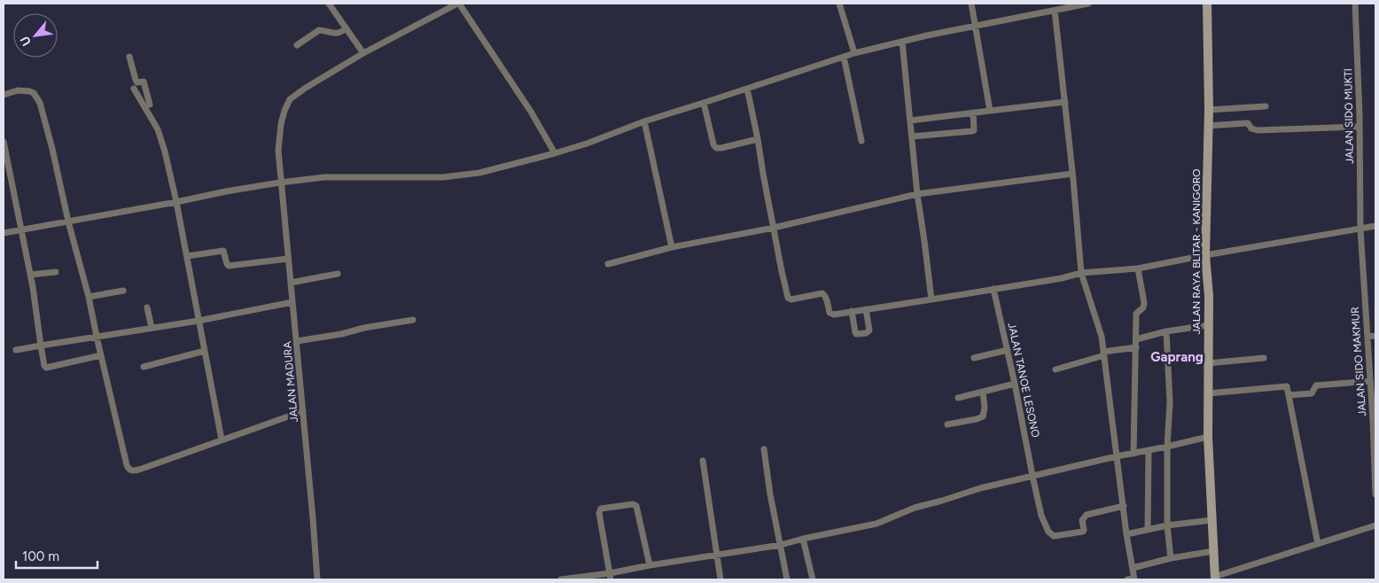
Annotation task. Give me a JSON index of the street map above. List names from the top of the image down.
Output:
{
  "streets": {
    "main road": ["JALAN RAYA BLITAR - KANIGORO"],
    "street": [
      "JALAN SIDO MUKTI",
      "JALAN SIDO MAKMUR",
      "JALAN TANOE LESONO",
      "JALAN MADURA"
    ]
  },
  "crossings": [
    ["JALAN SIDO MUKTI", "JALAN SIDO MAKMUR"]
  ],
  "districts": ["Gaprang"],
  "scale_bar": "100 m",
  "north": "bottom left"
}
